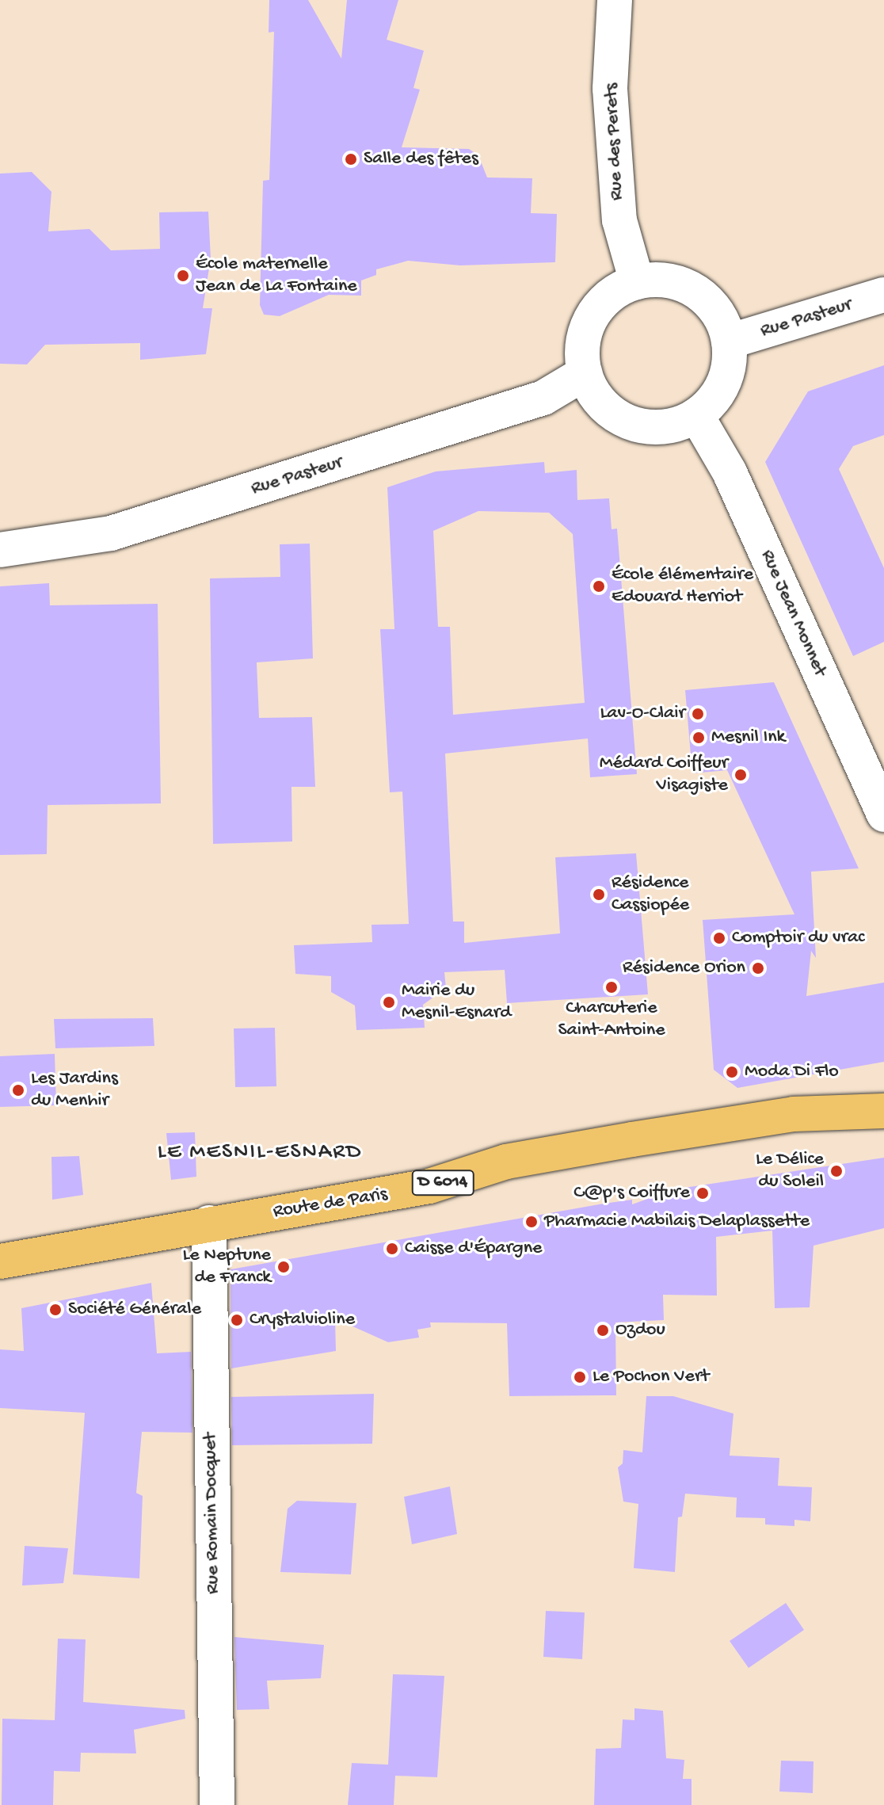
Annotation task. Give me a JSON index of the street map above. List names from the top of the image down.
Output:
{
  "streets": {
    "main road": ["D 6014", "Route de Paris"],
    "street": [
      "Rue des Perets",
      "Rue Pasteur",
      "Rue Jean Monnet",
      "Rue Romain Docquet"
    ]
  },
  "crossings": [
    ["Rue des Perets", "Rue Pasteur"],
    ["Rue des Perets", "Rue Jean Monnet"],
    ["Rue Pasteur", "Rue Jean Monnet"],
    ["Route de Paris", "Rue Romain Docquet"]
  ],
  "districts": ["LE MESNIL-ESNARD"],
  "places": [
    "Salle des fêtes",
    "École maternelle Jean de La Fontaine",
    "École élémentaire Edouard Herriot",
    "Lav-O-Clair",
    "Mesnil Ink",
    "Médard Coiffeur Visagiste",
    "Résidence Cassiopée",
    "Comptoir du vrac",
    "Résidence Orion",
    "Charcuterie Saint-Antoine",
    "Mairie du Mesnil-Esnard",
    "Moda Di Flo",
    "Les Jardins du Menhir",
    "Le Délice du Soleil",
    "C@p's Coiffure",
    "Pharmacie Mabilais Delaplassette",
    "Caisse d'Épargne",
    "Le Neptune de Franck",
    "Société Générale",
    "Crystalvioline",
    "Ozdou",
    "Le Pochon Vert"
  ]
}
